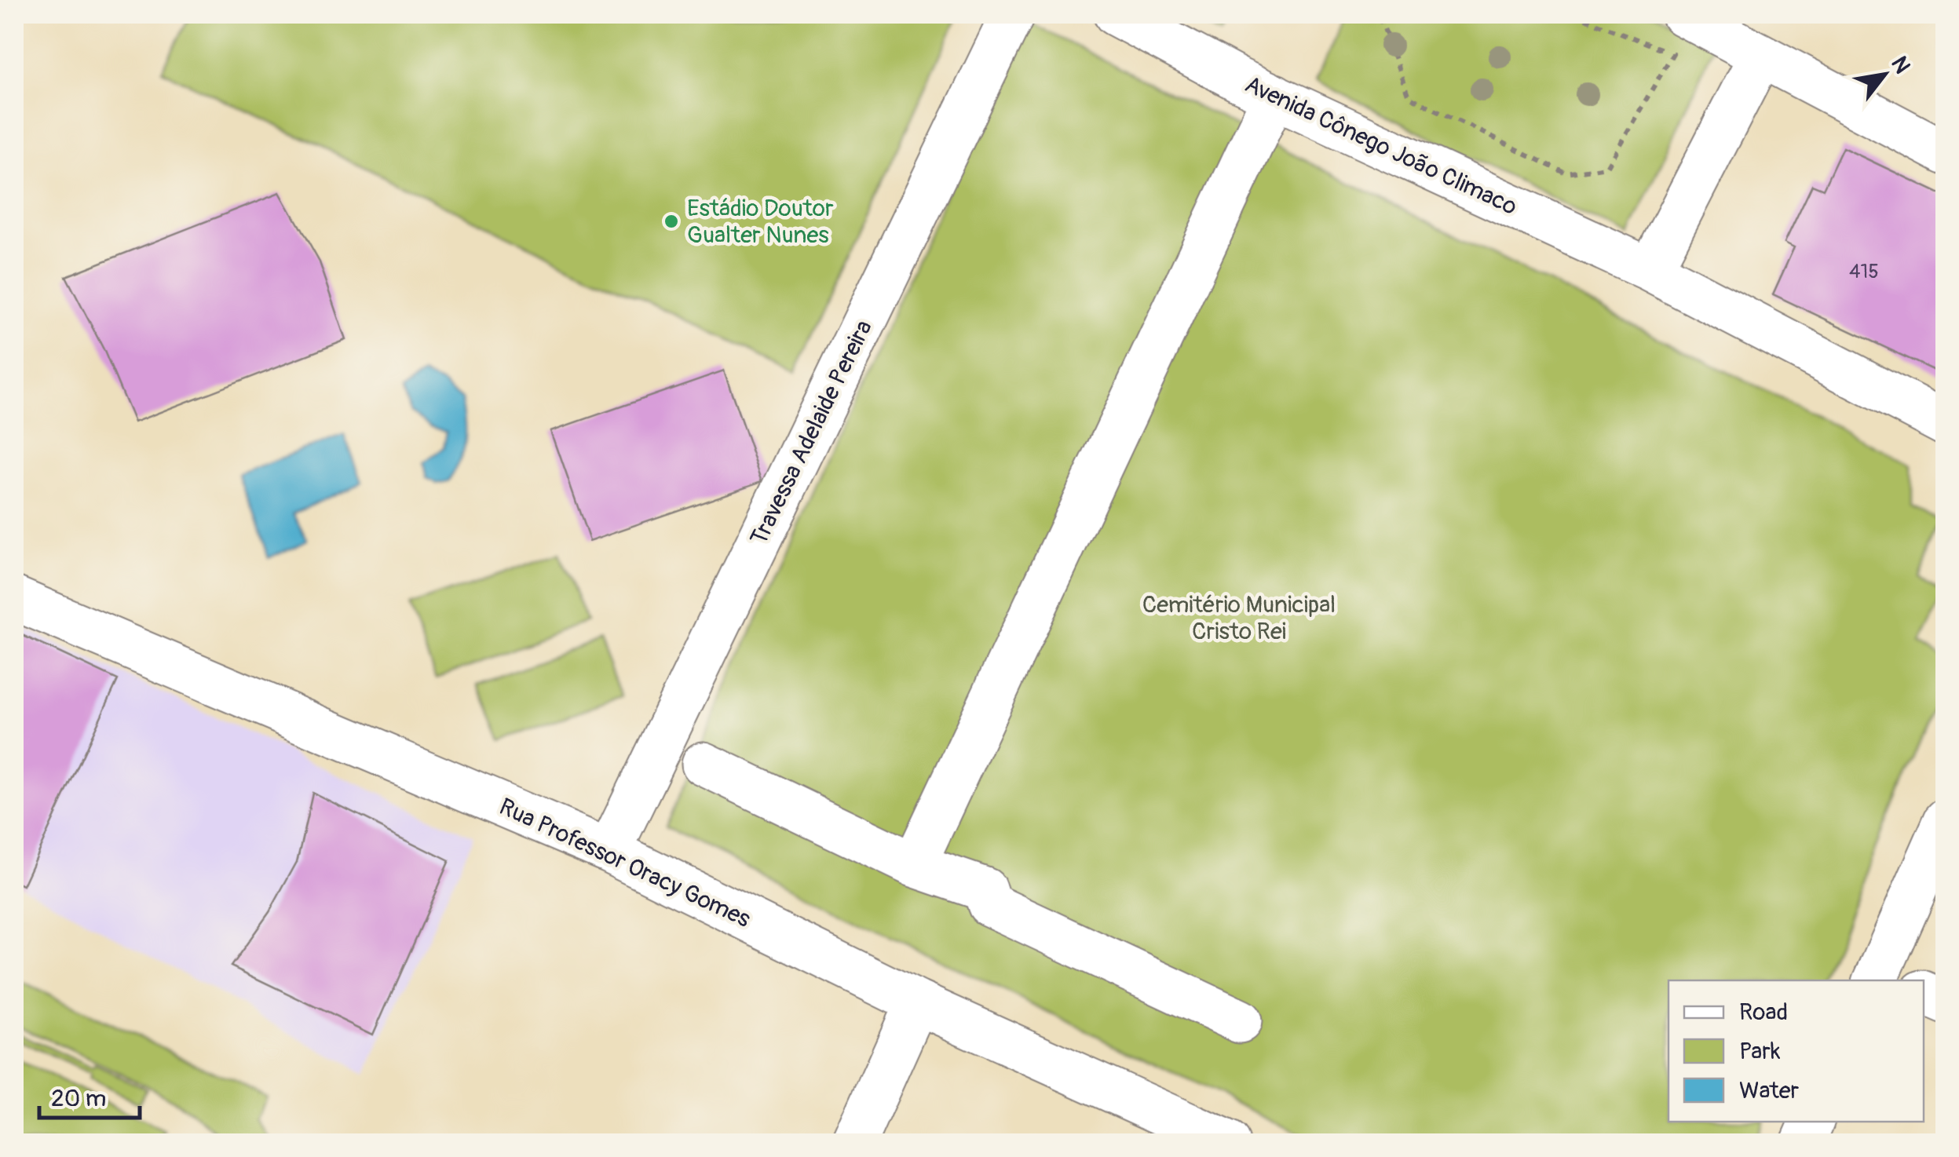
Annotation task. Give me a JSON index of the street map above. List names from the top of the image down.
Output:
{
  "streets": {
    "street": ["Avenida Cônego João Climaco", "Travessa Adelaide Pereira", "Rua Professor Oracy Gomes"]
  },
  "crossings": [
    ["Travessa Adelaide Pereira", "Rua Professor Oracy Gomes"]
  ],
  "parks": ["Cemitério Municipal Cristo Rei"],
  "places": ["Estádio Doutor Gualter Nunes"],
  "house_numbers": ["415"],
  "legend": ["Road", "Park", "Water"],
  "scale_bar": "20 m",
  "north": "top right"
}
